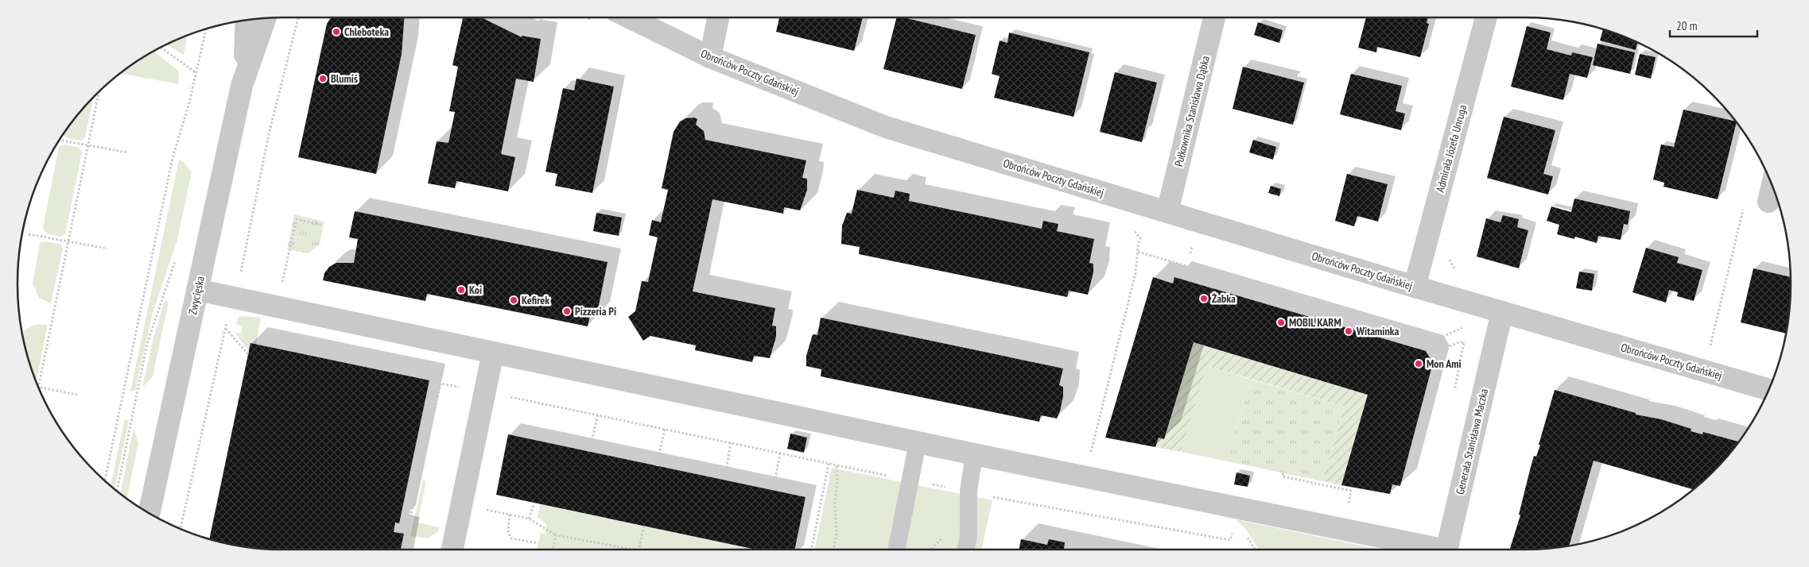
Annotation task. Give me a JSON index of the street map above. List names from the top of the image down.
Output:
{
  "streets": {
    "street": [
      "Obrońców Poczty Gdańskiej",
      "Pułkownika Stanisława Dąbka",
      "Admirała Józefa Unruga",
      "Zwycięska",
      "Generała Stanisława Maczka"
    ]
  },
  "crossings": [
    ["Obrońców Poczty Gdańskiej", "Pułkownika Stanisława Dąbka"],
    ["Obrońców Poczty Gdańskiej", "Admirała Józefa Unruga"],
    ["Obrońców Poczty Gdańskiej", "Generała Stanisława Maczka"]
  ],
  "places": [
    "Chleboteka",
    "Blumiś",
    "Koi",
    "Żabka",
    "Kefirek",
    "Pizzeria Pi",
    "MOBIL KARM",
    "Witaminka",
    "Mon Ami"
  ],
  "scale_bar": "20 m"
}
